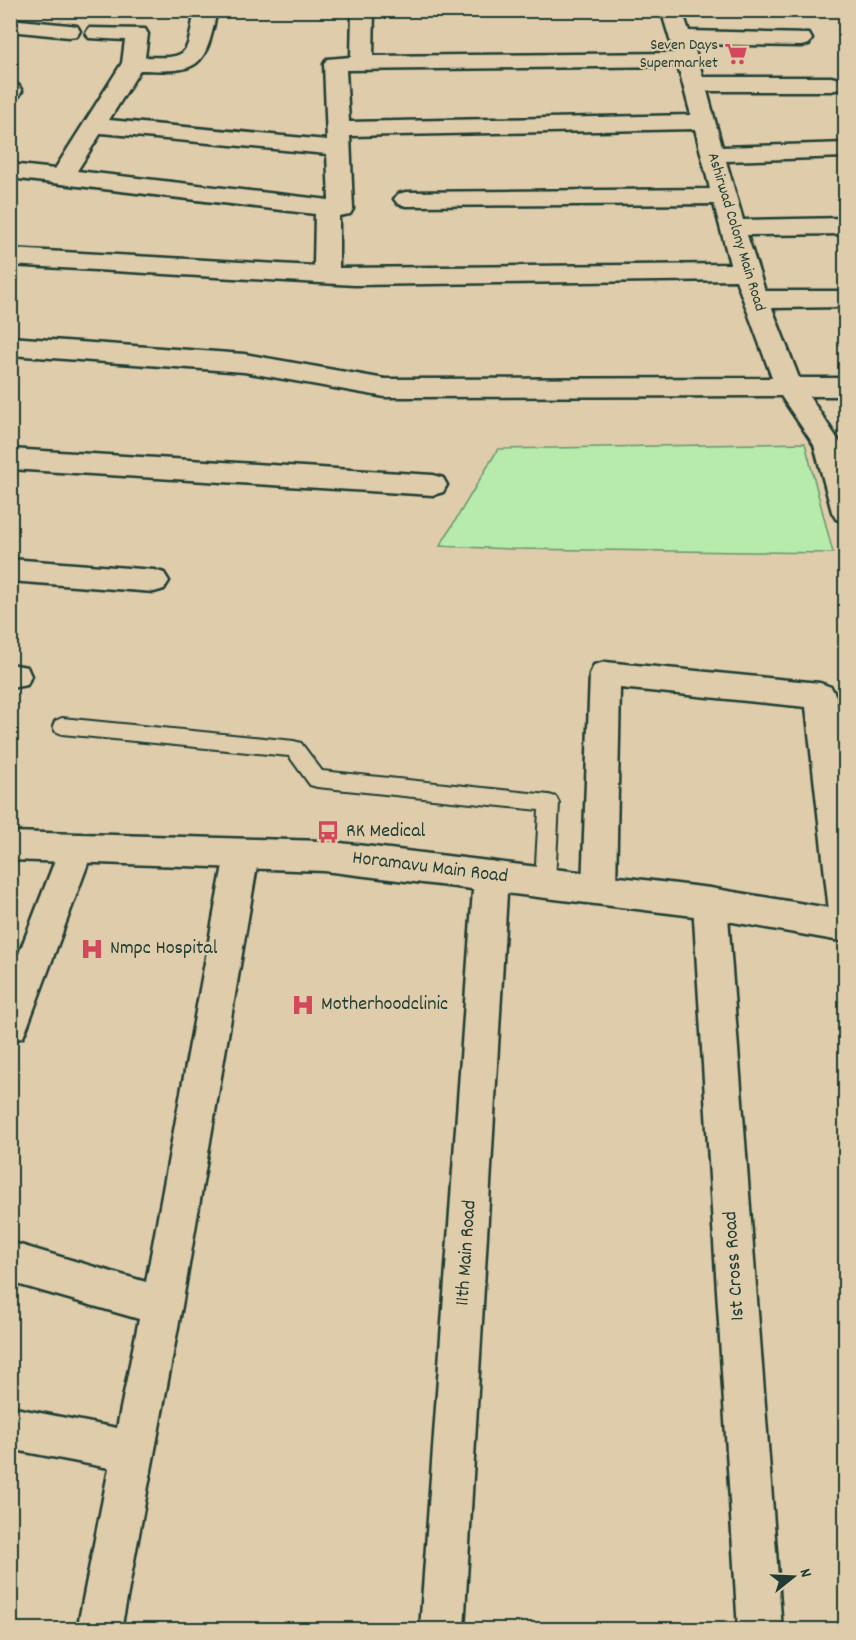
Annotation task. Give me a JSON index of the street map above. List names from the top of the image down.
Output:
{
  "streets": {
    "street": [
      "Ashirwad Colony Main Road",
      "Horamavu Main Road",
      "11th Main Road",
      "1st Cross Road"
    ]
  },
  "crossings": [
    ["Horamavu Main Road", "11th Main Road"],
    ["Horamavu Main Road", "1st Cross Road"]
  ],
  "places": {
    "supermarket": ["Seven Days Supermarket"],
    "bus stop": ["RK Medical"],
    "hospital": ["Nmpc Hospital", "Motherhoodclinic"]
  },
  "north": "right"
}
